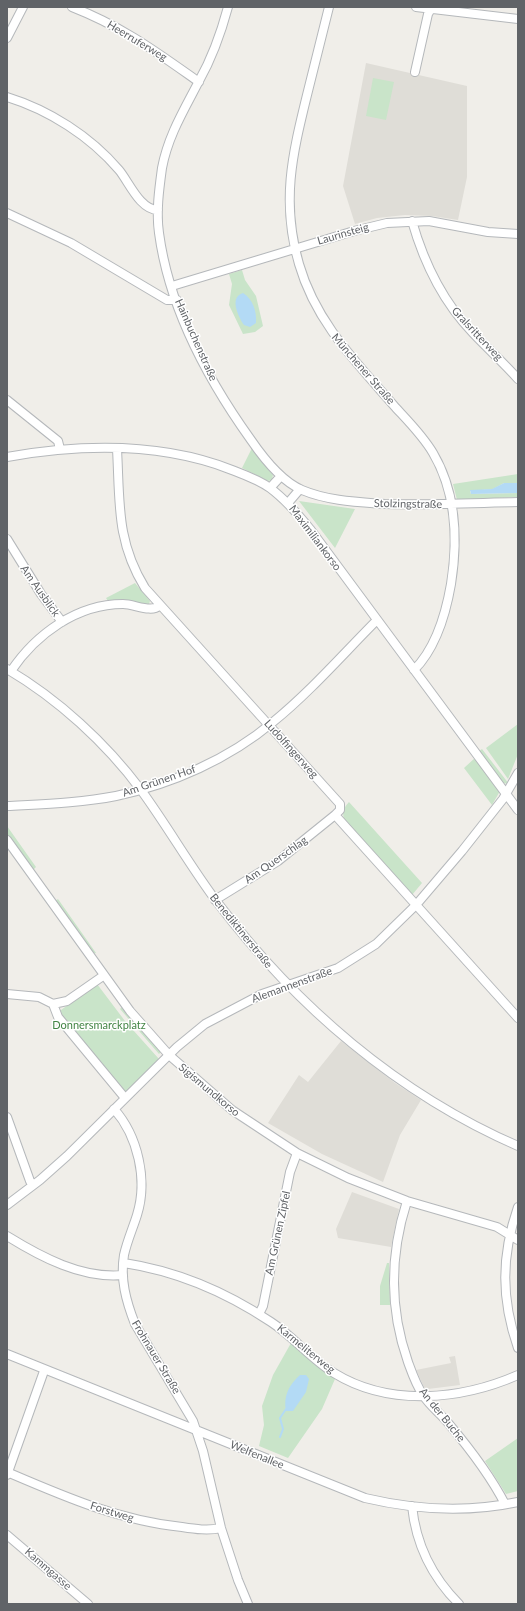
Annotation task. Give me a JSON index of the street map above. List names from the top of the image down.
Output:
{
  "streets": {
    "street": [
      "Heerruferweg",
      "Laurinsteig",
      "Gralsritterweg",
      "Hainbuchenstraße",
      "Münchener Straße",
      "Stolzingstraße",
      "Maximiliankorso",
      "Am Ausblick",
      "Ludolfingerweg",
      "Am Grünen Hof",
      "Am Querschlag",
      "Benediktinerstraße",
      "Alemannenstraße",
      "Sigismundkorso",
      "Am Grünen Zipfel",
      "Karmeliterweg",
      "Frohnauer Straße",
      "An der Buche",
      "Welfenallee",
      "Forstweg",
      "Kammgasse"
    ]
  },
  "crossings": [
    ["Heerruferweg", "Hainbuchenstraße"],
    ["Laurinsteig", "Gralsritterweg"],
    ["Laurinsteig", "Hainbuchenstraße"],
    ["Laurinsteig", "Münchener Straße"],
    ["Hainbuchenstraße", "Stolzingstraße"],
    ["Münchener Straße", "Stolzingstraße"],
    ["Münchener Straße", "Maximiliankorso"],
    ["Maximiliankorso", "Ludolfingerweg"],
    ["Maximiliankorso", "Am Grünen Hof"],
    ["Maximiliankorso", "Alemannenstraße"],
    ["Ludolfingerweg", "Am Grünen Hof"],
    ["Ludolfingerweg", "Am Querschlag"],
    ["Am Grünen Hof", "Benediktinerstraße"],
    ["Am Querschlag", "Benediktinerstraße"],
    ["Benediktinerstraße", "Alemannenstraße"],
    ["Alemannenstraße", "Sigismundkorso"],
    ["Alemannenstraße", "Frohnauer Straße"],
    ["Sigismundkorso", "Am Grünen Zipfel"],
    ["Sigismundkorso", "An der Buche"],
    ["Am Grünen Zipfel", "Karmeliterweg"],
    ["Karmeliterweg", "Frohnauer Straße"],
    ["Karmeliterweg", "An der Buche"],
    ["Frohnauer Straße", "Welfenallee"],
    ["Frohnauer Straße", "Forstweg"],
    ["An der Buche", "Welfenallee"]
  ],
  "parks": ["Donnersmarckplatz"]
}
